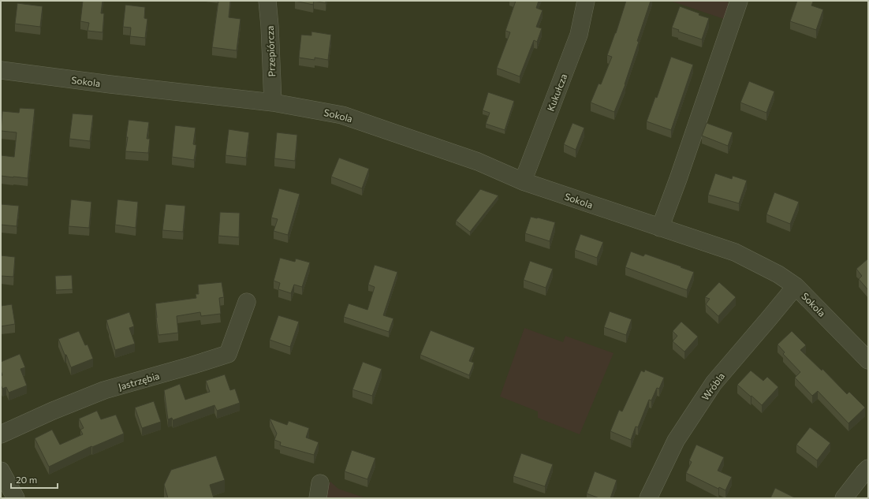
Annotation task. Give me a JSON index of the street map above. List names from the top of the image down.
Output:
{
  "streets": {
    "street": [
      "Przepiórcza",
      "Sokola",
      "Kukułcza",
      "Jastrzębia",
      "Wróbla"
    ]
  },
  "crossings": [
    ["Przepiórcza", "Sokola"],
    ["Sokola", "Kukułcza"],
    ["Sokola", "Wróbla"]
  ],
  "scale_bar": "20 m"
}
